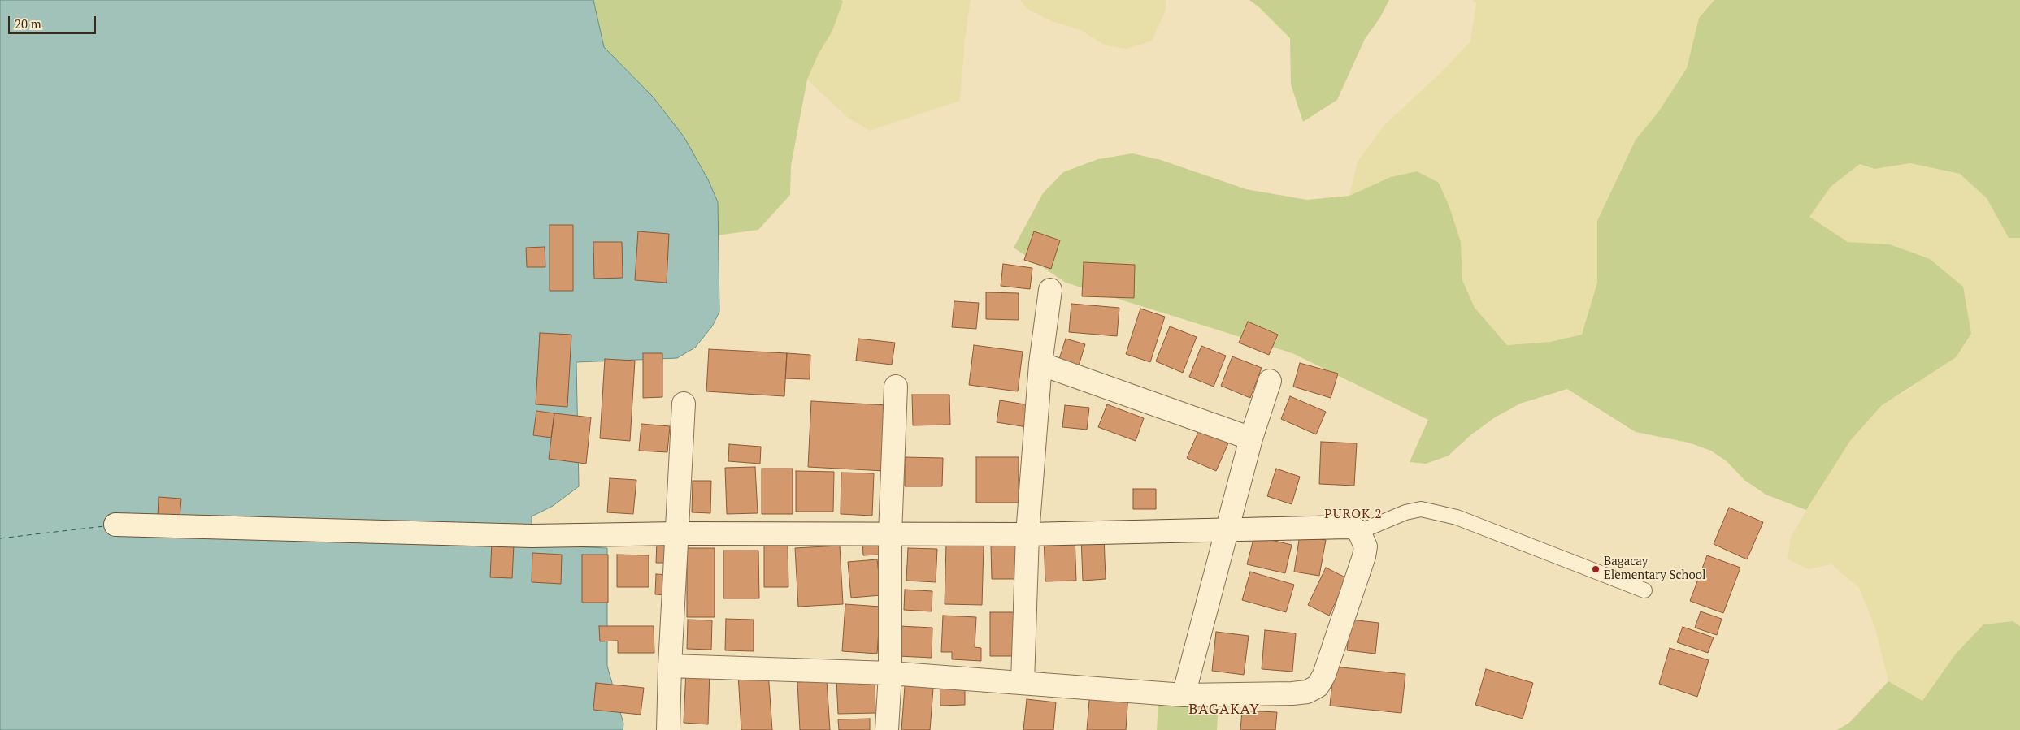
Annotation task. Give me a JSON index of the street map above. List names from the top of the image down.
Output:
{
  "districts": ["PUROK 2", "BAGAKAY"],
  "places": ["Bagacay Elementary School"],
  "scale_bar": "20 m"
}
